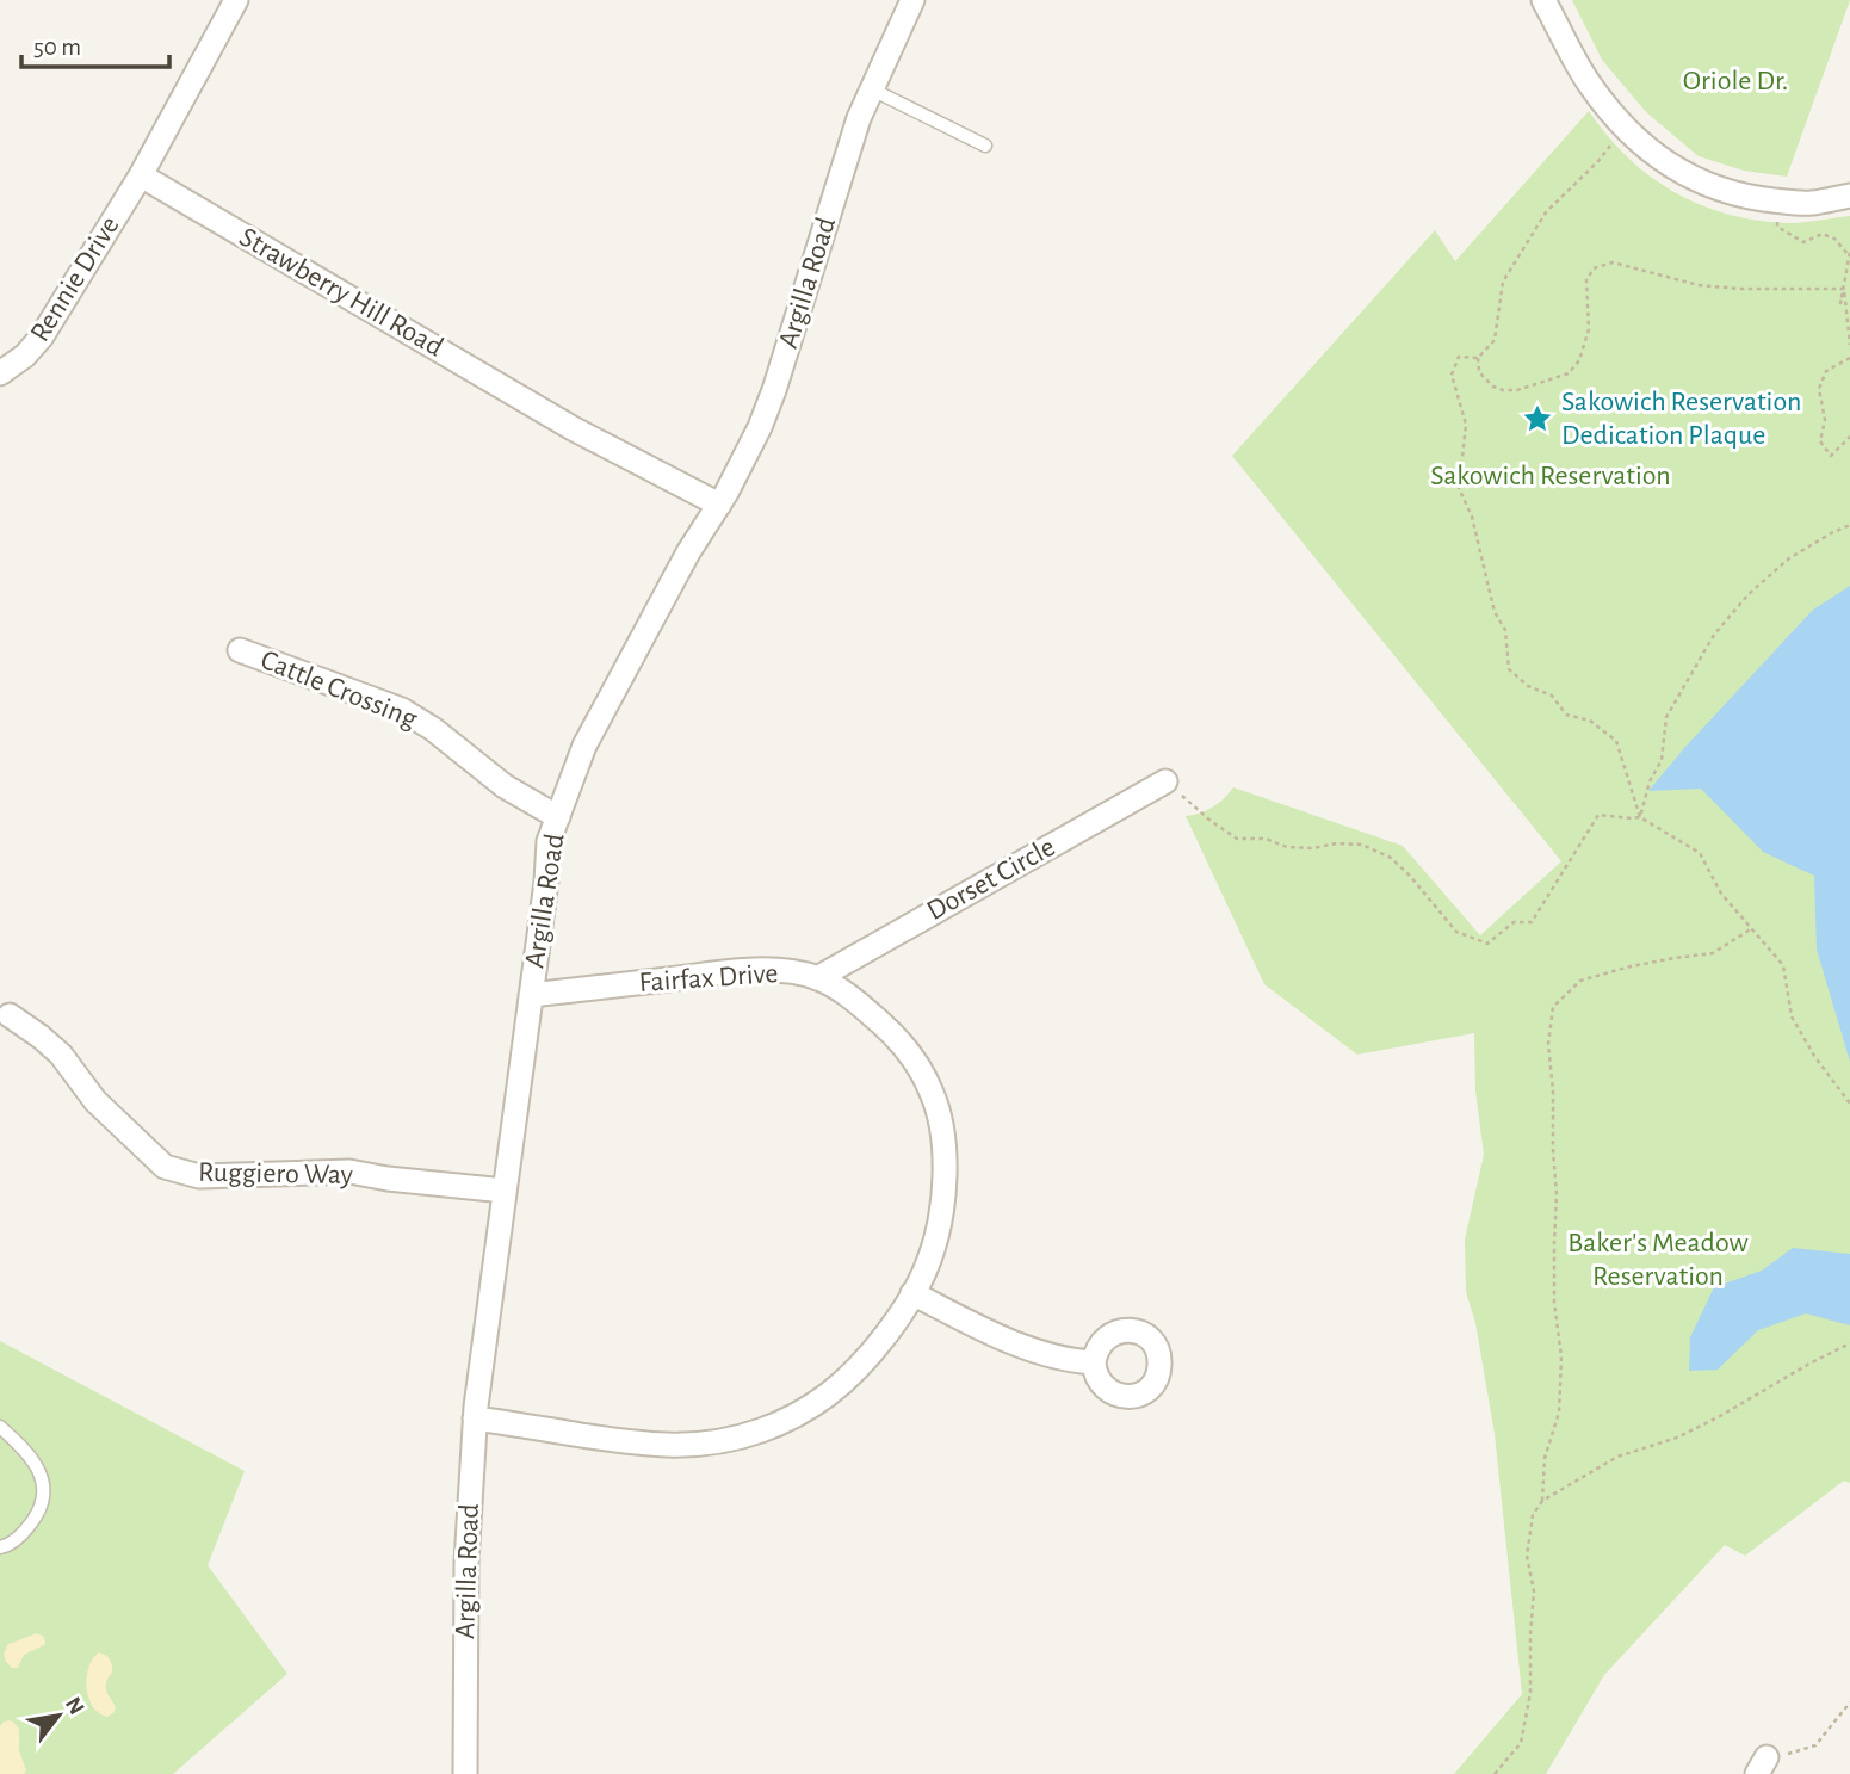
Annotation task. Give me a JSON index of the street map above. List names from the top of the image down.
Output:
{
  "streets": {
    "street": [
      "Rennie Drive",
      "Argilla Road",
      "Strawberry Hill Road",
      "Cattle Crossing",
      "Dorset Circle",
      "Fairfax Drive",
      "Ruggiero Way"
    ]
  },
  "crossings": [
    ["Rennie Drive", "Strawberry Hill Road"],
    ["Argilla Road", "Strawberry Hill Road"],
    ["Argilla Road", "Cattle Crossing"],
    ["Argilla Road", "Fairfax Drive"],
    ["Argilla Road", "Ruggiero Way"],
    ["Dorset Circle", "Fairfax Drive"]
  ],
  "parks": ["Oriole Dr.", "Sakowich Reservation", "Baker's Meadow Reservation"],
  "places": {
    "place": ["Sakowich Reservation Dedication Plaque"]
  },
  "scale_bar": "50 m",
  "north": "top right"
}
